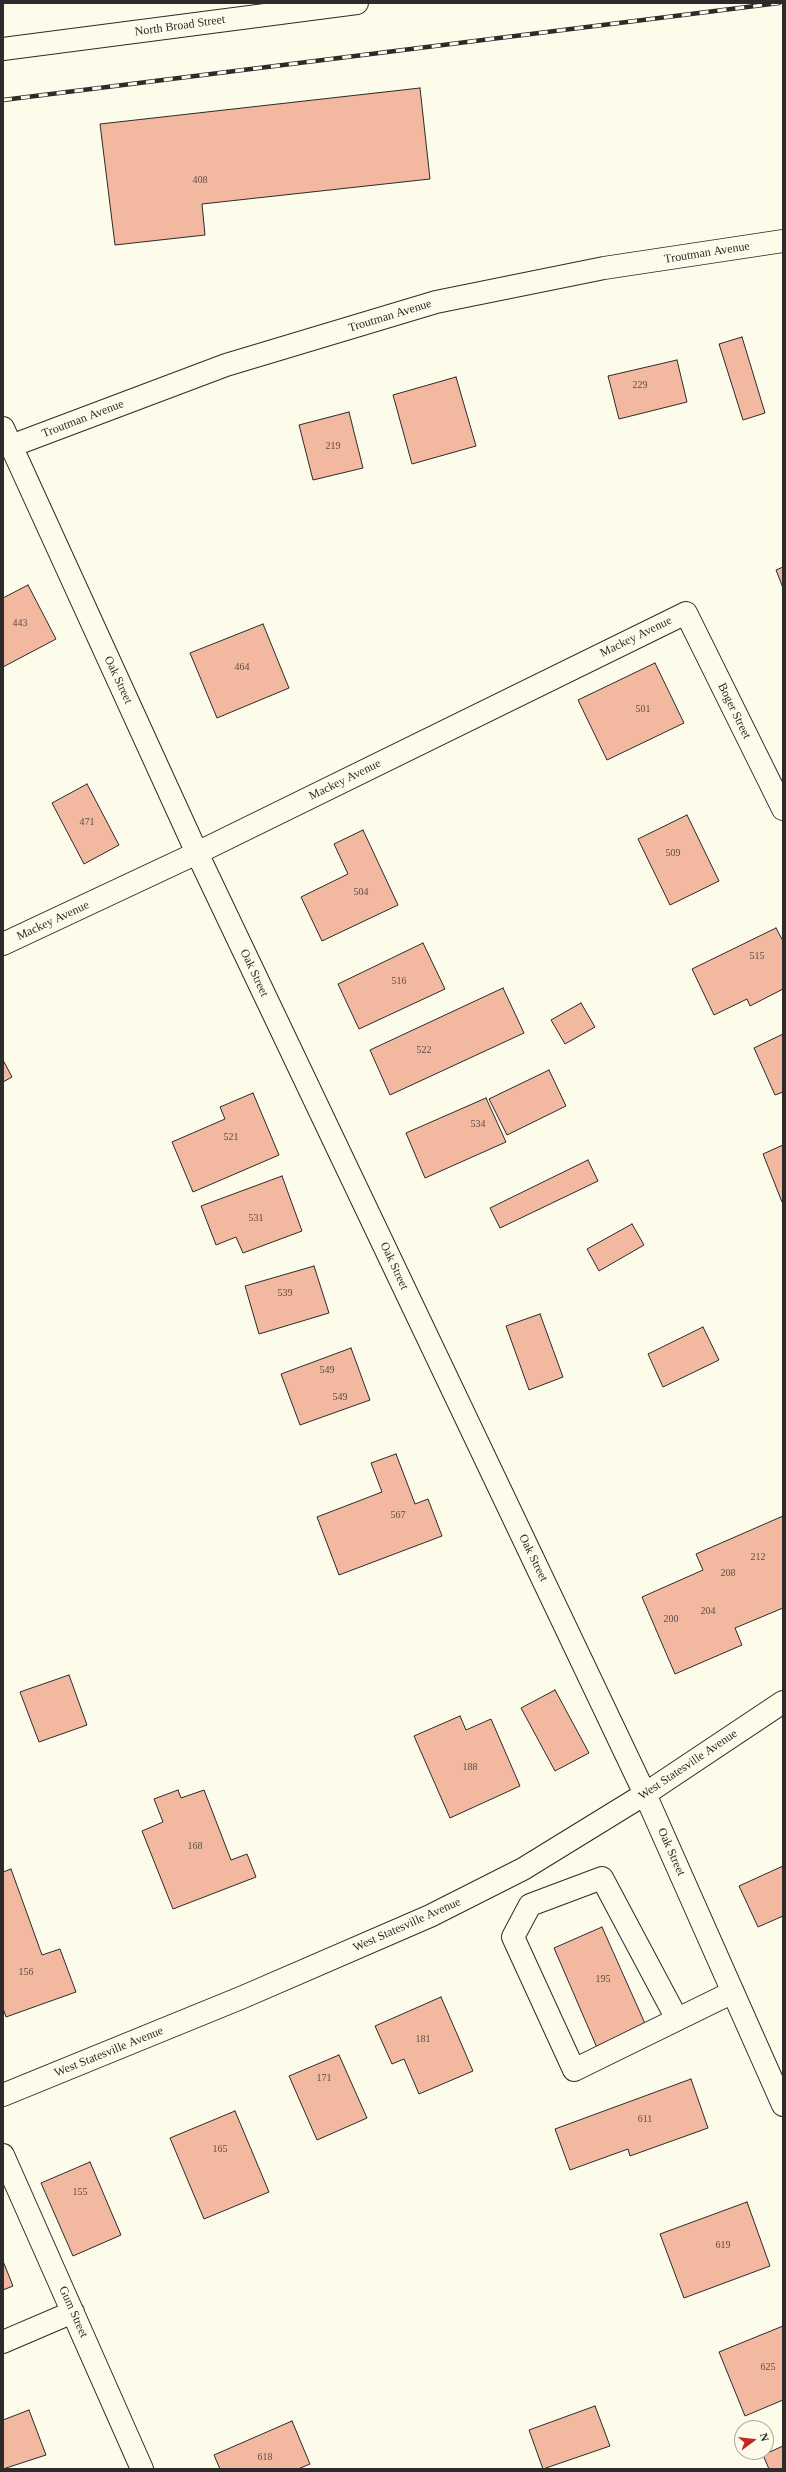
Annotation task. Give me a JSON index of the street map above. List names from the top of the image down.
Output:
{
  "streets": {
    "street": [
      "North Broad Street",
      "Troutman Avenue",
      "Mackey Avenue",
      "Oak Street",
      "Boger Street",
      "West Statesville Avenue",
      "Gum Street"
    ]
  },
  "crossings": [
    ["Troutman Avenue", "Oak Street"],
    ["Mackey Avenue", "Oak Street"],
    ["Mackey Avenue", "Boger Street"],
    ["Oak Street", "West Statesville Avenue"]
  ],
  "house_numbers": [
    "408",
    "229",
    "219",
    "443",
    "464",
    "501",
    "471",
    "509",
    "504",
    "515",
    "516",
    "522",
    "534",
    "521",
    "531",
    "539",
    "549",
    "549",
    "567",
    "212",
    "208",
    "204",
    "200",
    "188",
    "168",
    "156",
    "195",
    "181",
    "171",
    "611",
    "165",
    "155",
    "619",
    "625",
    "618"
  ],
  "north": "right"
}
